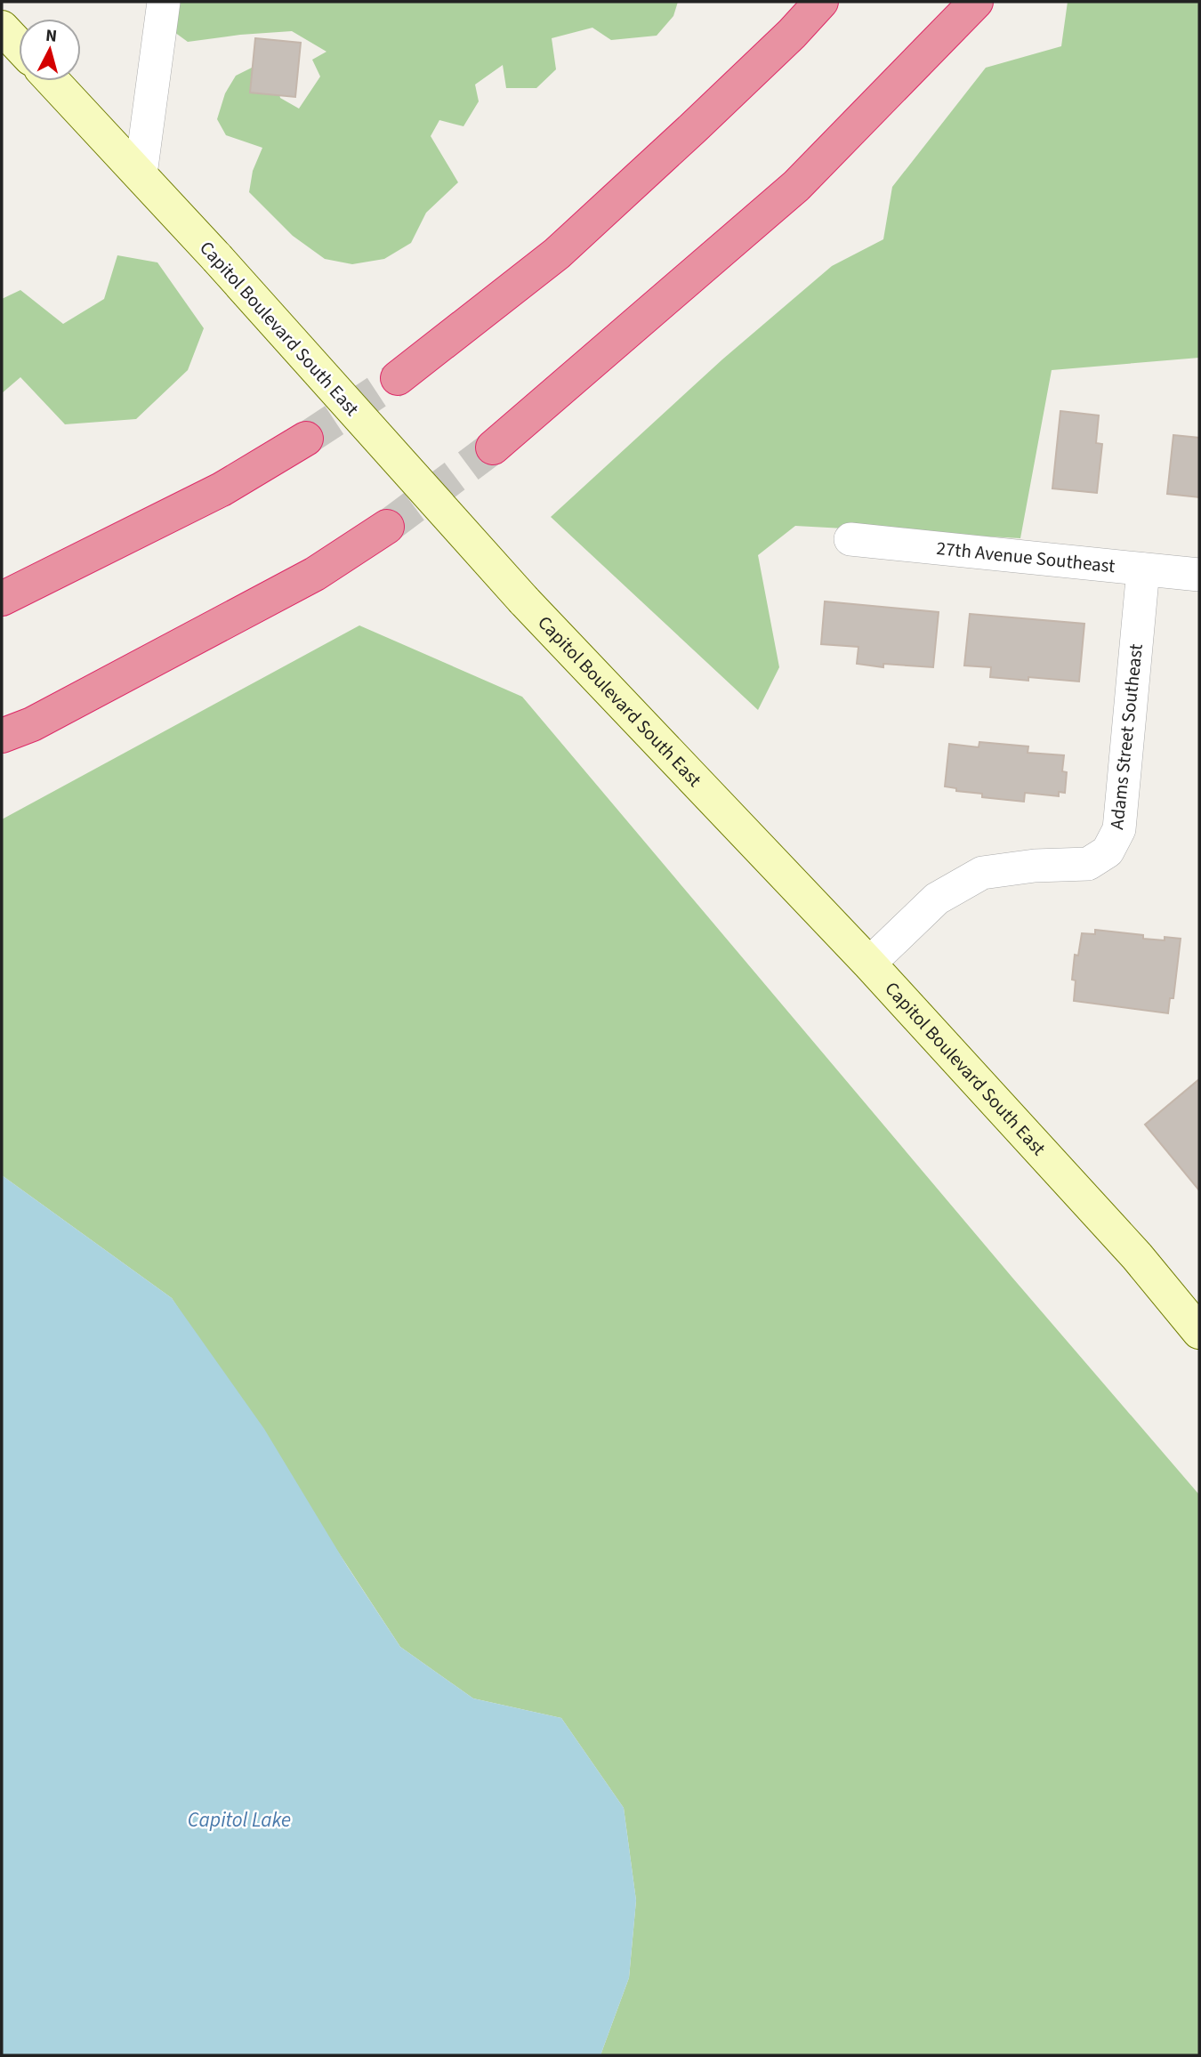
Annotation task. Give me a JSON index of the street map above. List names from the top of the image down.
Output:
{
  "streets": {
    "main road": ["Capitol Boulevard South East"],
    "street": ["27th Avenue Southeast", "Adams Street Southeast"]
  },
  "crossings": [
    ["Capitol Boulevard South East", "Adams Street Southeast"],
    ["27th Avenue Southeast", "Adams Street Southeast"]
  ],
  "water": ["Capitol Lake"],
  "north": "top"
}
